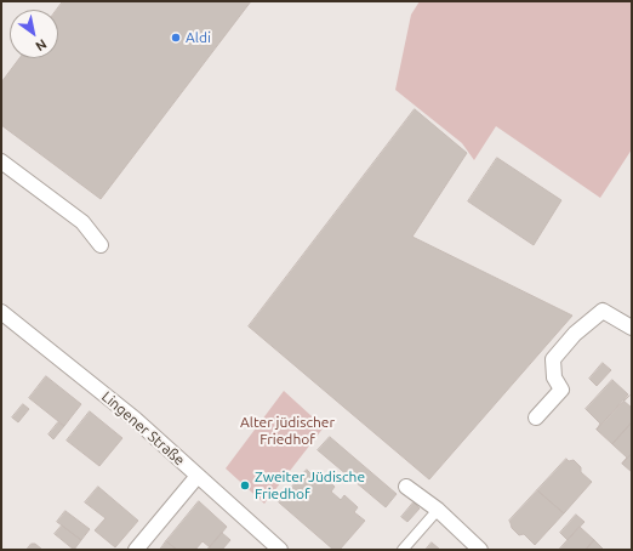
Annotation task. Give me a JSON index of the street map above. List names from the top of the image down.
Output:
{
  "streets": {
    "street": ["Lingener Straße"]
  },
  "parks": ["Alter jüdischer Friedhof"],
  "places": ["Aldi", "Zweiter Jüdische Friedhof"],
  "north": "bottom right"
}
